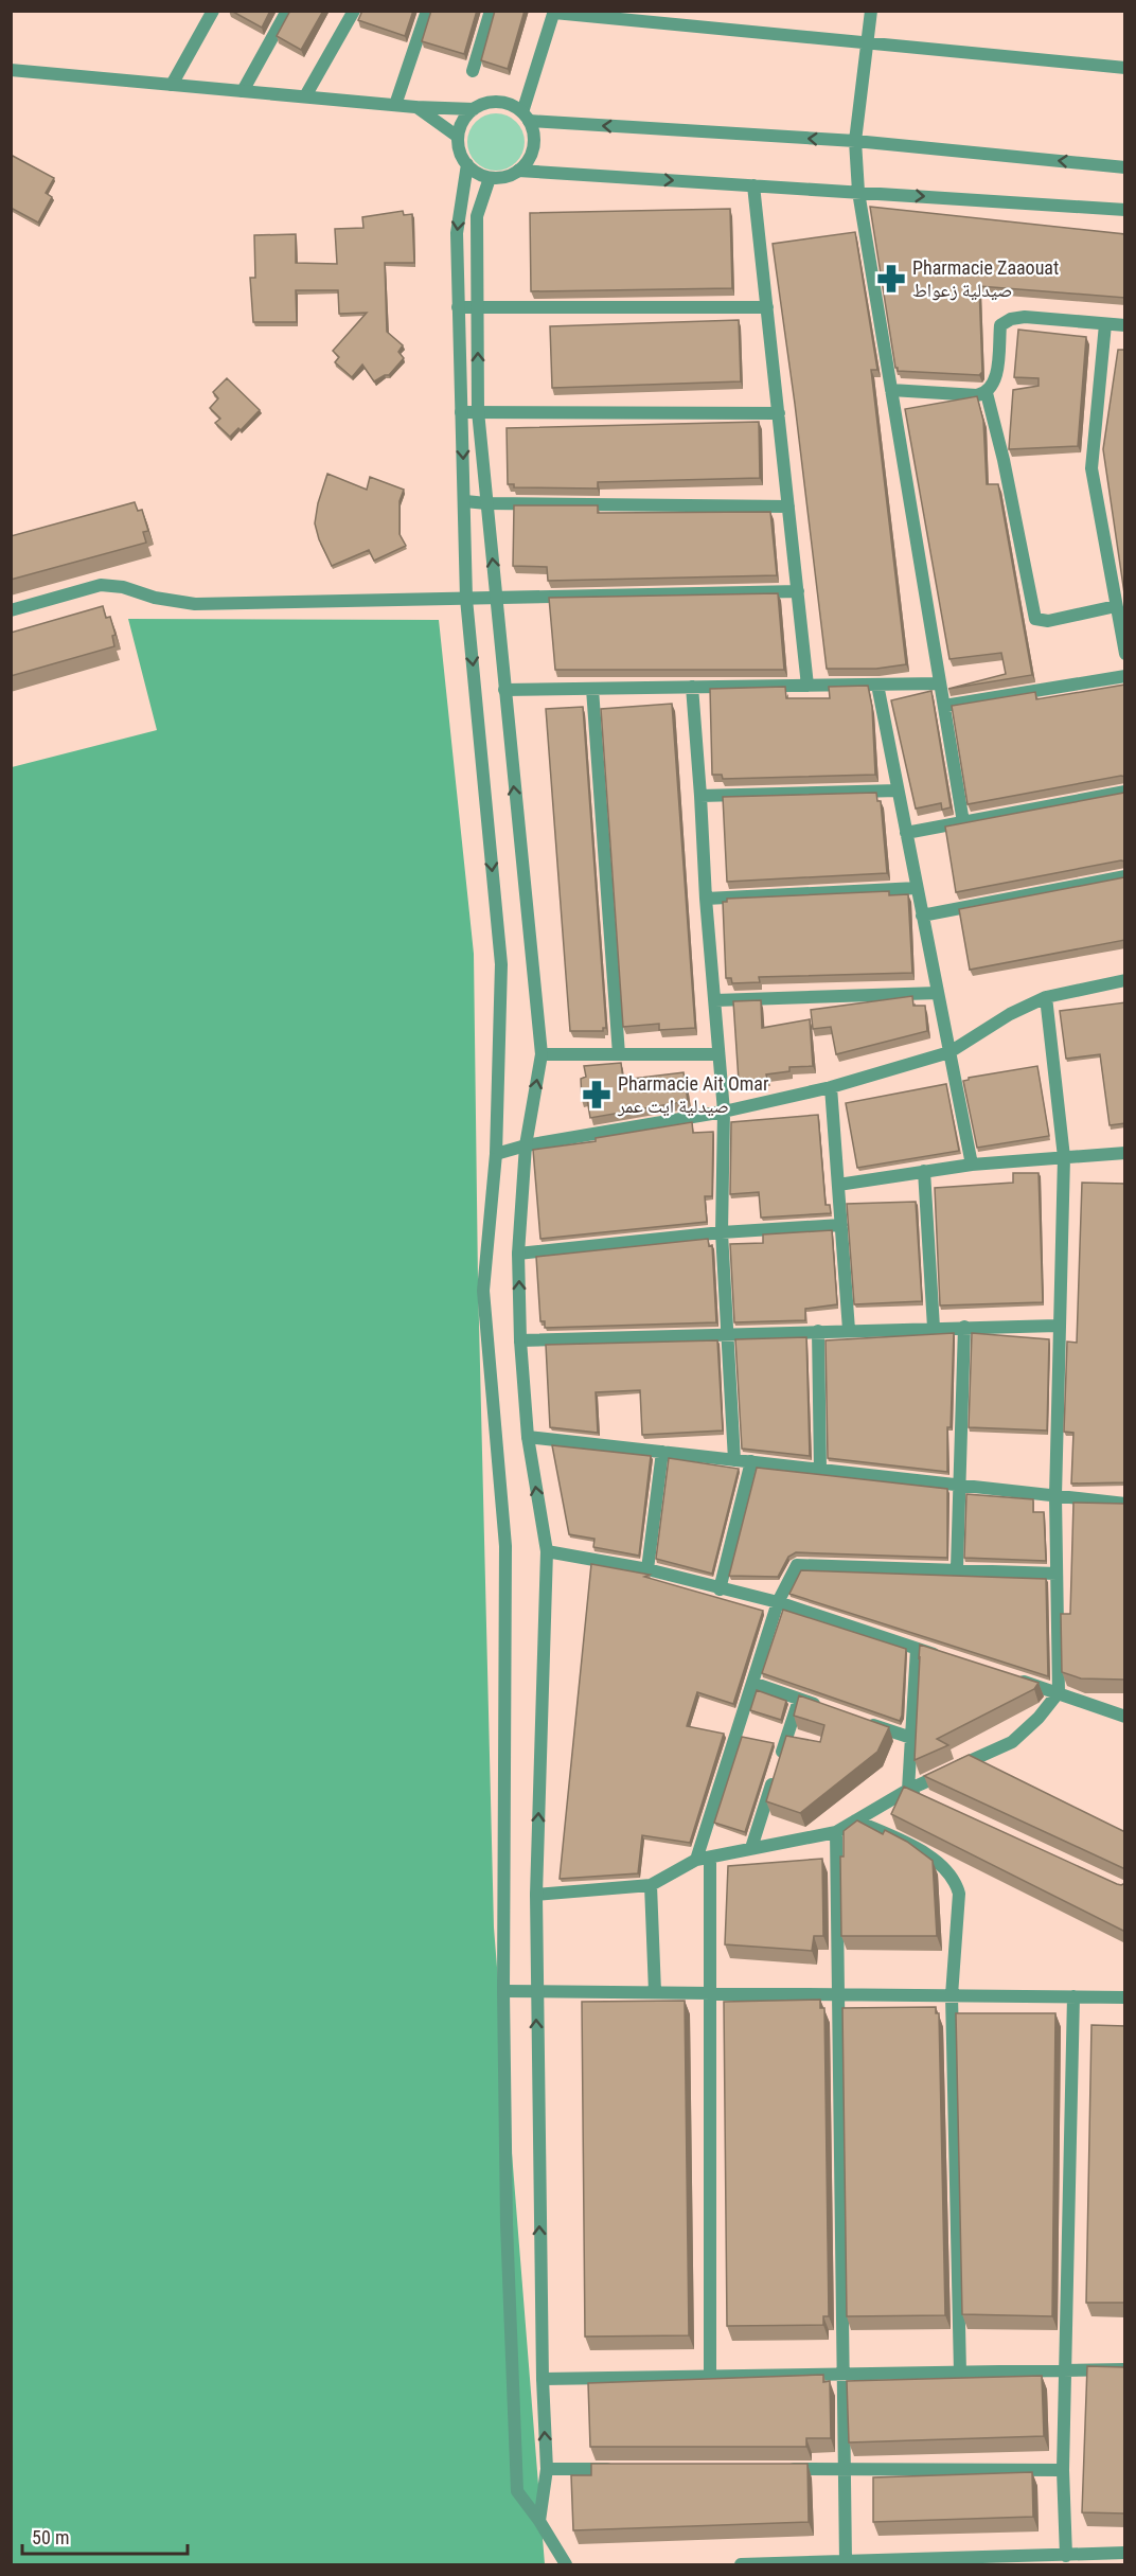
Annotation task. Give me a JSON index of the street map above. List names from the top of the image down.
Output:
{
  "places": {
    "pharmacy": ["Pharmacie Zaaouat صيدلية زعواط", "Pharmacie Ait Omar صيدلية ايت عمر"]
  },
  "scale_bar": "50 m"
}
